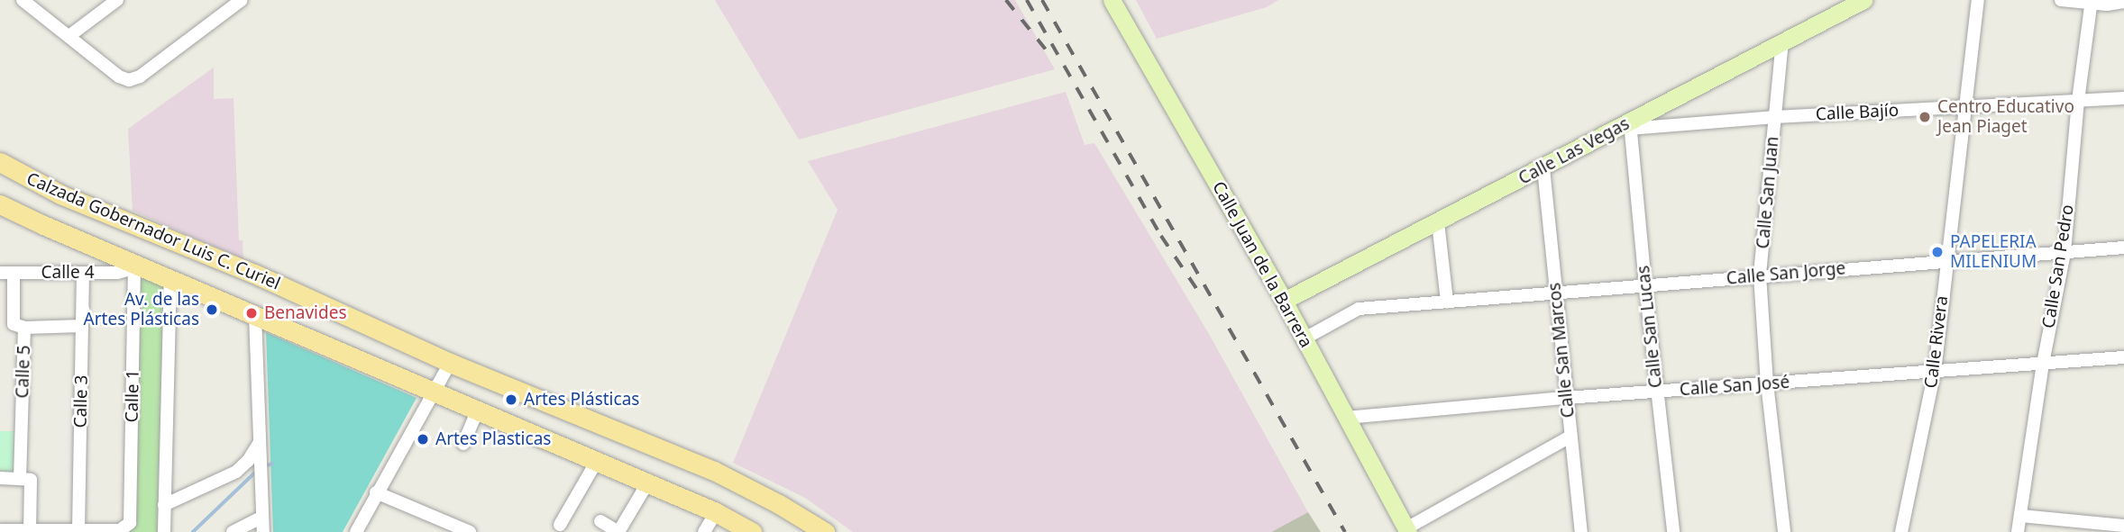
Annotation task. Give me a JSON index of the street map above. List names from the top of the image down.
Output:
{
  "streets": {
    "main road": ["Calzada Gobernador Luis C. Curiel"],
    "street": [
      "Calle Bajío",
      "Calle Las Vegas",
      "Calle San Juan",
      "Calle Juan de la Barrera",
      "Calle San Pedro",
      "Calle 4",
      "Calle San Jorge",
      "Calle San Lucas",
      "Calle Rivera",
      "Calle San Marcos",
      "Calle 5",
      "Calle San José",
      "Calle 1",
      "Calle 3"
    ]
  },
  "crossings": [
    ["Calle Bajío", "Calle Las Vegas"],
    ["Calle Bajío", "Calle San Juan"],
    ["Calle Bajío", "Calle San Pedro"],
    ["Calle Bajío", "Calle San Lucas"],
    ["Calle Bajío", "Calle Rivera"],
    ["Calle Las Vegas", "Calle San Juan"],
    ["Calle Las Vegas", "Calle Juan de la Barrera"],
    ["Calle Las Vegas", "Calle San Lucas"],
    ["Calle Las Vegas", "Calle San Marcos"],
    ["Calle San Juan", "Calle San Jorge"],
    ["Calle San Juan", "Calle San José"],
    ["Calzada Gobernador Luis C. Curiel", "Calle 4"],
    ["Calzada Gobernador Luis C. Curiel", "Calle 1"],
    ["Calle Juan de la Barrera", "Calle San Jorge"],
    ["Calle Juan de la Barrera", "Calle San José"],
    ["Calle San Pedro", "Calle San Jorge"],
    ["Calle San Pedro", "Calle San José"],
    ["Calle 4", "Calle 5"],
    ["Calle 4", "Calle 1"],
    ["Calle 4", "Calle 3"],
    ["Calle San Jorge", "Calle San Lucas"],
    ["Calle San Jorge", "Calle Rivera"],
    ["Calle San Jorge", "Calle San Marcos"],
    ["Calle San Lucas", "Calle San José"],
    ["Calle Rivera", "Calle San José"],
    ["Calle San Marcos", "Calle San José"],
    ["Calle 1", "Calle 3"]
  ],
  "places": [
    "Centro Educativo Jean Piaget",
    "PAPELERIA MILENIUM",
    "Av. de las Artes Plásticas",
    "Benavides",
    "Artes Plásticas",
    "Artes Plasticas"
  ]
}
